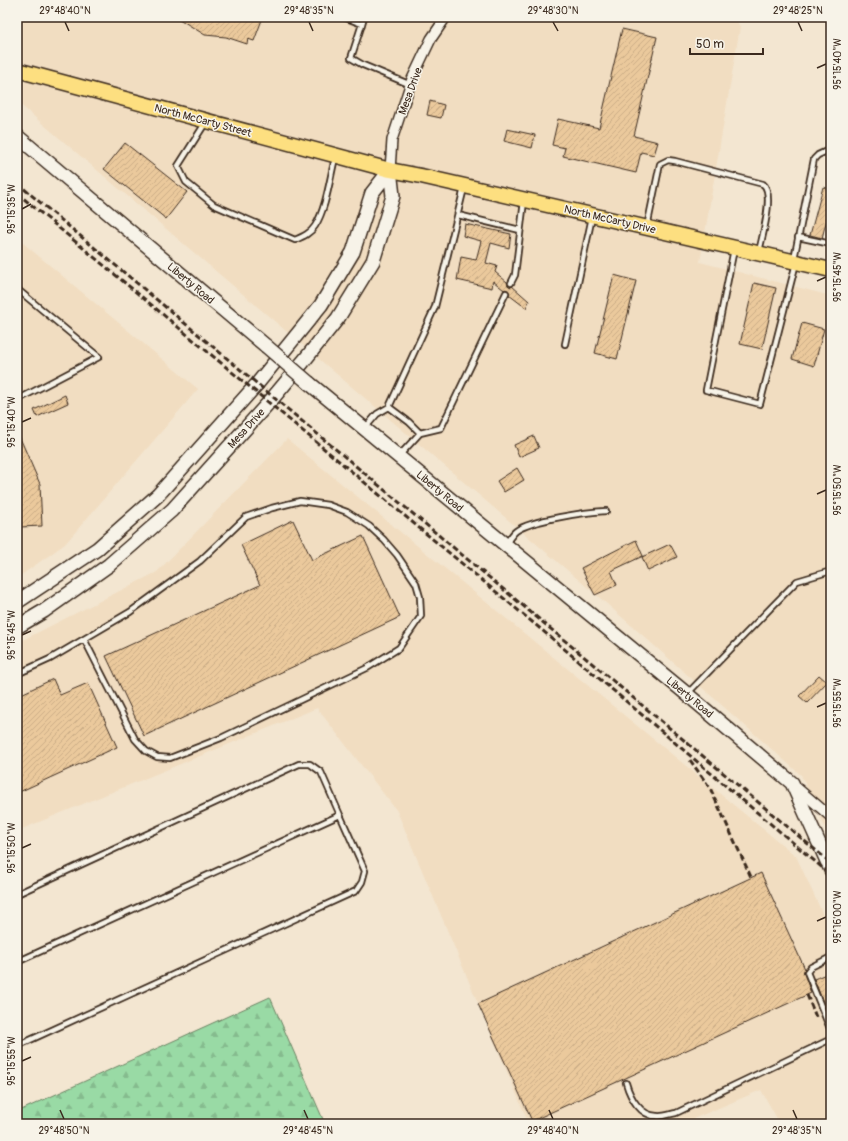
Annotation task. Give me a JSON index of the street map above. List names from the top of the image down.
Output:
{
  "streets": {
    "main road": [
      "Mesa Drive",
      "North McCarty Street",
      "North McCarty Drive",
      "Liberty Road"
    ]
  },
  "crossings": [
    ["Mesa Drive", "North McCarty Street"],
    ["Mesa Drive", "North McCarty Drive"],
    ["North McCarty Street", "North McCarty Drive"]
  ],
  "scale_bar": "50 m",
  "coordinates": [
    "29°48'40\"N",
    "29°48'35\"N",
    "29°48'30\"N",
    "29°48'25\"N",
    "95°15'40\"W",
    "95°15'35\"W",
    "95°15'45\"W",
    "95°15'50\"W",
    "95°15'55\"W",
    "95°16'00\"W",
    "29°48'50\"N",
    "29°48'45\"N"
  ]
}
